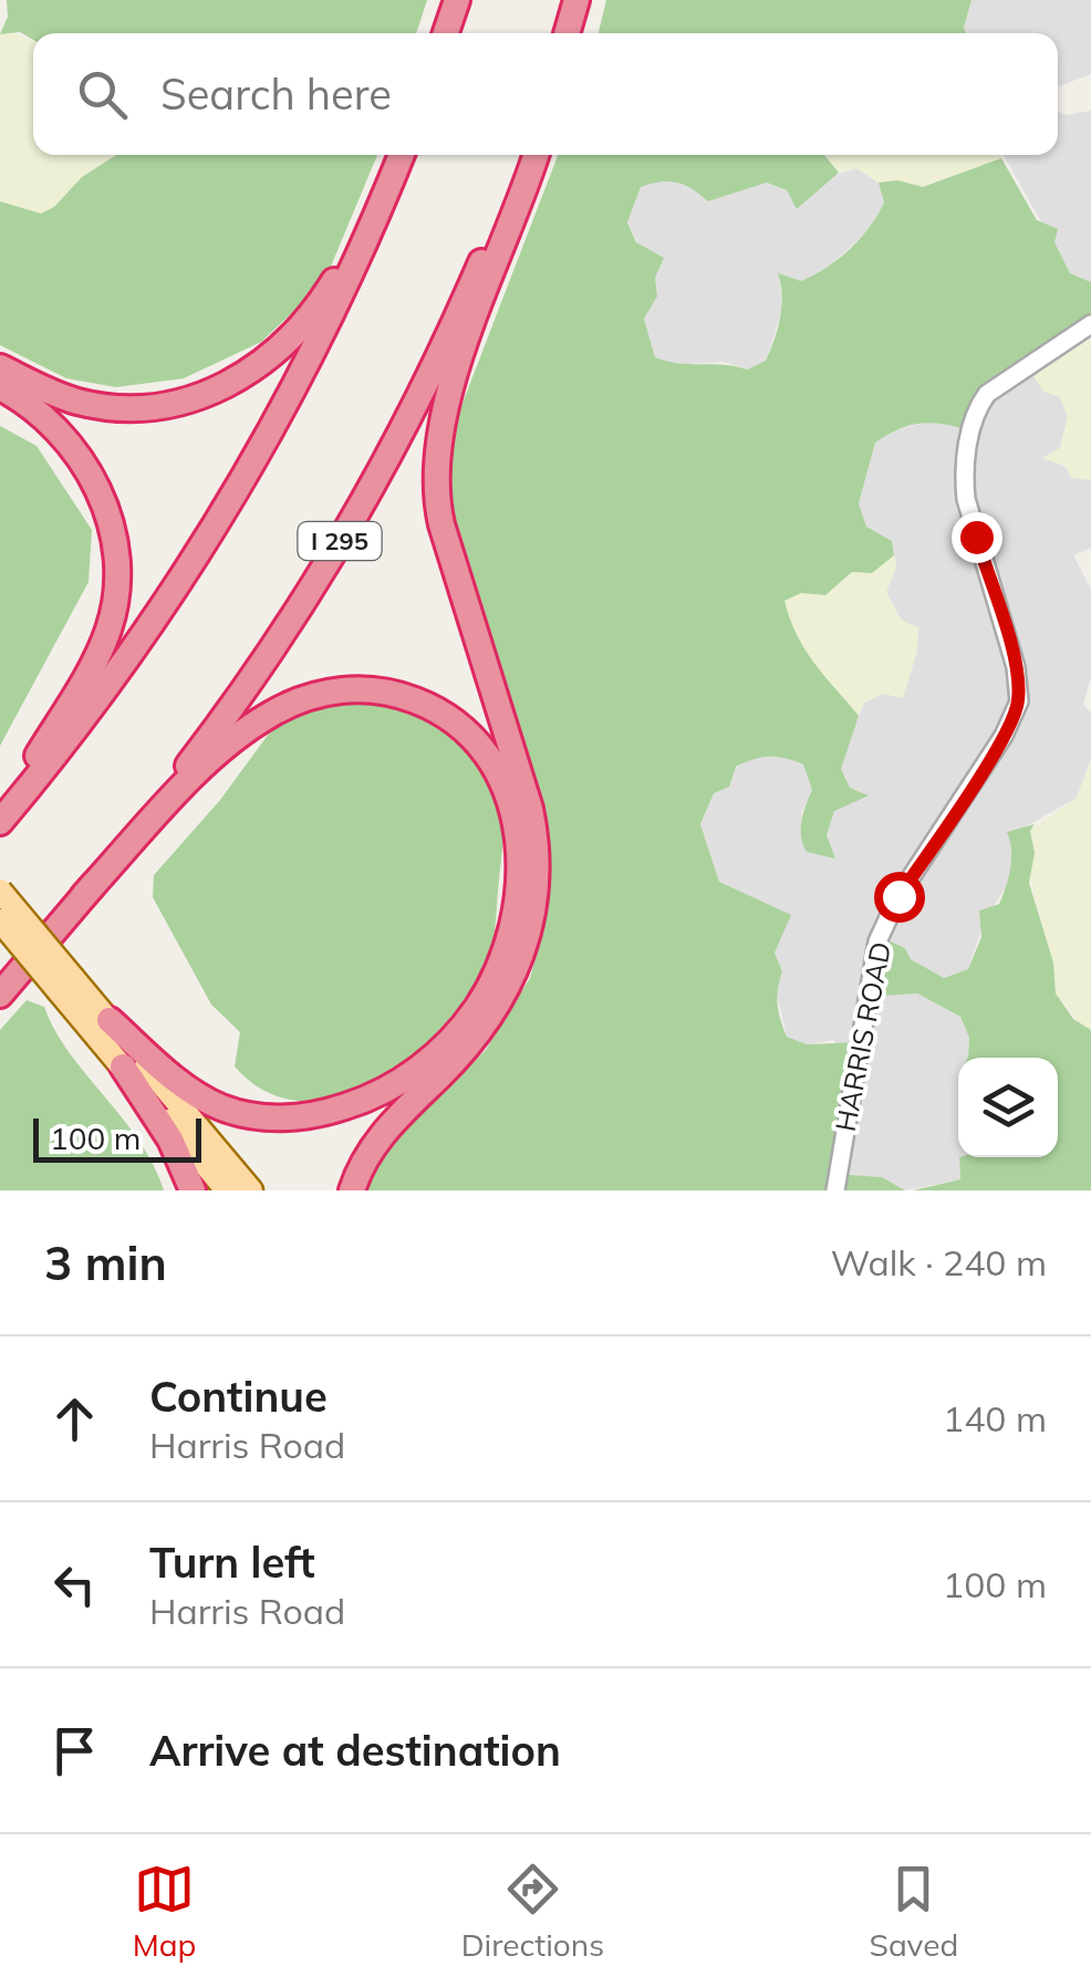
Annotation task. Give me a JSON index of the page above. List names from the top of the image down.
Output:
{
  "streets": {
    "highway": ["I 295"],
    "street": ["HARRIS ROAD"]
  },
  "scale_bar": "100 m",
  "page": {
    "search": "Search here",
    "scale": "100 m",
    "heading": ["3 min", "Walk · 240 m"],
    "list": [
      ["Continue", "Harris Road", "140 m"],
      ["Turn left", "Harris Road", "100 m"],
      "Arrive at destination"
    ],
    "nav": ["Map", "Directions", "Saved"]
  }
}
